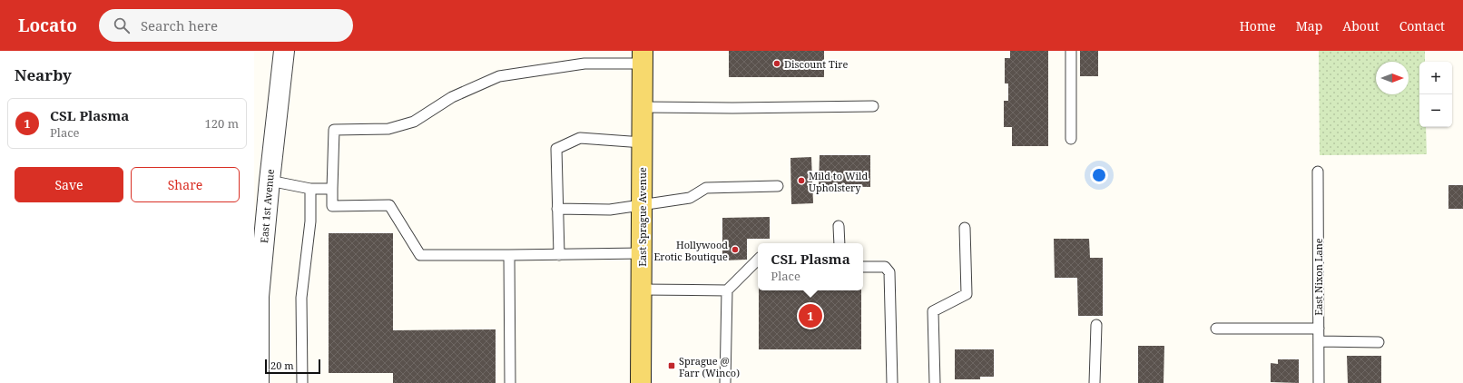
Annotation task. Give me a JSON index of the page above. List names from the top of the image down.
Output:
{
  "streets": {
    "main road": ["East Sprague Avenue"],
    "street": ["East 1st Avenue"],
    "lane": ["East Nixon Lane"]
  },
  "places": {
    "other": ["Discount Tire", "Mild to Wild Upholstery", "Hollywood Erotic Boutique"],
    "transit": ["Sprague @ Farr (Winco)"]
  },
  "scale_bar": "20 m",
  "north": "right",
  "page": {
    "header": "Locato",
    "search": "Search here",
    "nav": [
      "Home",
      "Map",
      "About",
      "Contact"
    ],
    "heading": "Nearby",
    "map_buttons": ["+", "−"],
    "list": [
      {
        "mark": "1",
        "name": "CSL Plasma",
        "note": "Place",
        "value": "120 m"
      }
    ],
    "buttons": ["Save", "Share"],
    "popup": ["CSL Plasma", "Place"],
    "pins": "1",
    "scale": "20 m"
  }
}
